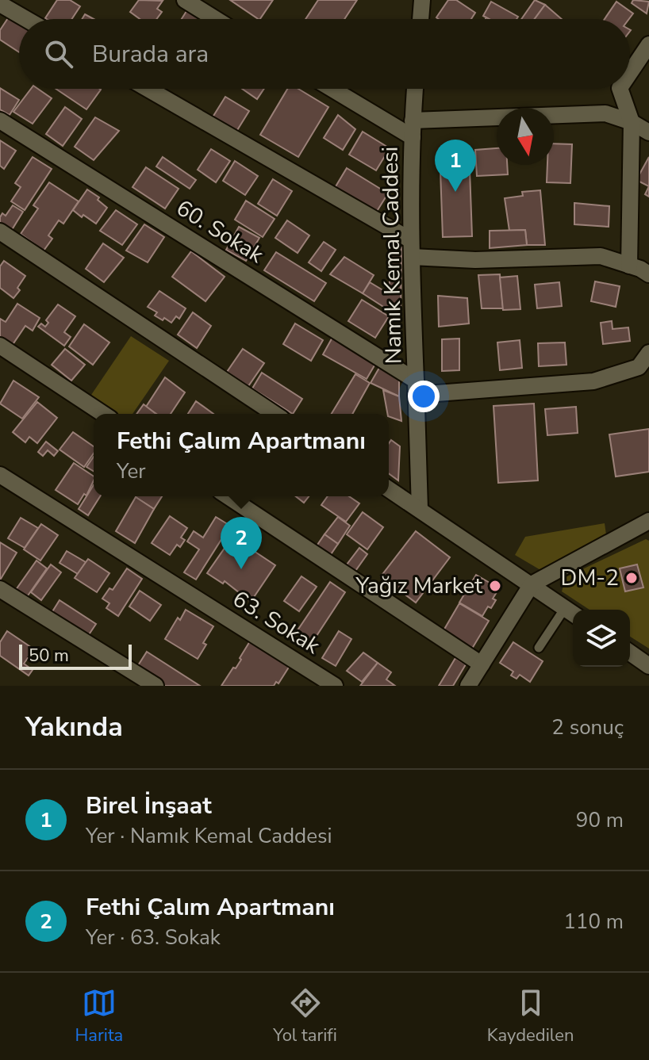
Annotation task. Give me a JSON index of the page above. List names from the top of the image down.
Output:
{
  "streets": {
    "street": ["60. Sokak", "Namık Kemal Caddesi", "63. Sokak"]
  },
  "crossings": [
    ["60. Sokak", "Namık Kemal Caddesi"]
  ],
  "places": ["DM-2", "Yağız Market"],
  "scale_bar": "50 m",
  "north": "bottom",
  "page": {
    "search": "Burada ara",
    "pins": ["1", "2"],
    "popup": ["Fethi Çalım Apartmanı", "Yer"],
    "scale": "50 m",
    "heading": ["Yakında", "2 sonuç"],
    "list": [
      {
        "mark": "1",
        "name": "Birel İnşaat",
        "note": "Yer · Namık Kemal Caddesi",
        "value": "90 m"
      },
      {
        "mark": "2",
        "name": "Fethi Çalım Apartmanı",
        "note": "Yer · 63. Sokak",
        "value": "110 m"
      }
    ],
    "nav": ["Harita", "Yol tarifi", "Kaydedilen"]
  }
}
